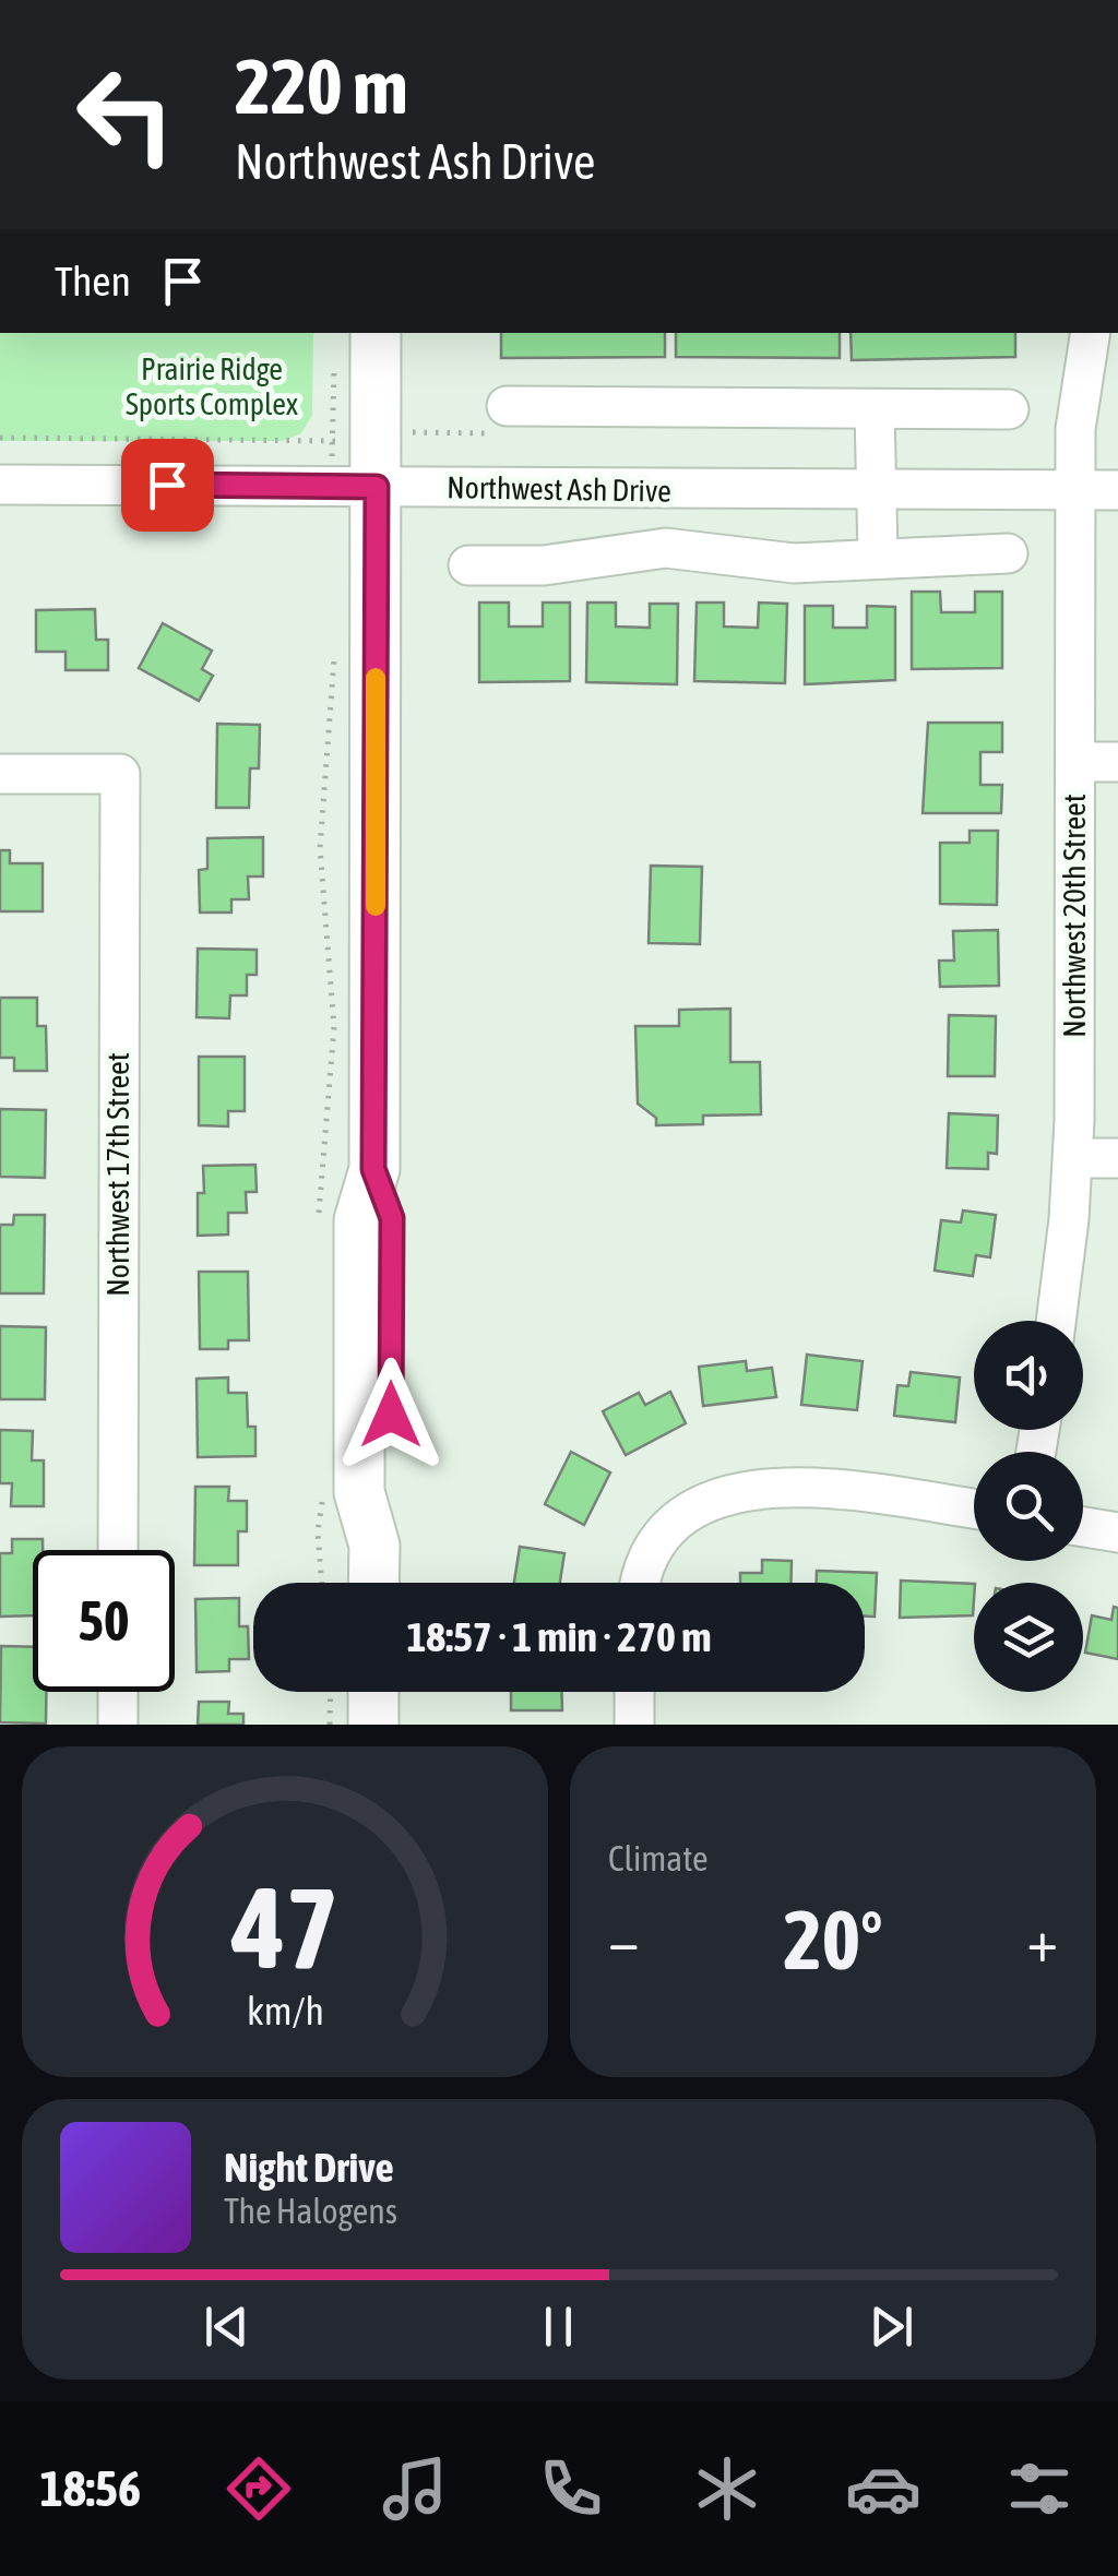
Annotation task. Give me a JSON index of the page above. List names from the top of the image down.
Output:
{
  "streets": {
    "street": ["Northwest Ash Drive", "Northwest 20th Street", "Northwest 17th Street"]
  },
  "crossings": [
    ["Northwest Ash Drive", "Northwest 20th Street"]
  ],
  "parks": ["Prairie Ridge Sports Complex"],
  "page": {
    "turn": ["220 m", "Northwest Ash Drive"],
    "then": "Then",
    "limit": "50",
    "trip": "18:57 · 1 min · 270 m",
    "tile": "Climate",
    "heat": ["−", "20°", "+"],
    "song": ["Night Drive", "The Halogens"],
    "tabs": "18:56",
    "gauge": ["47", "km/h"]
  }
}
